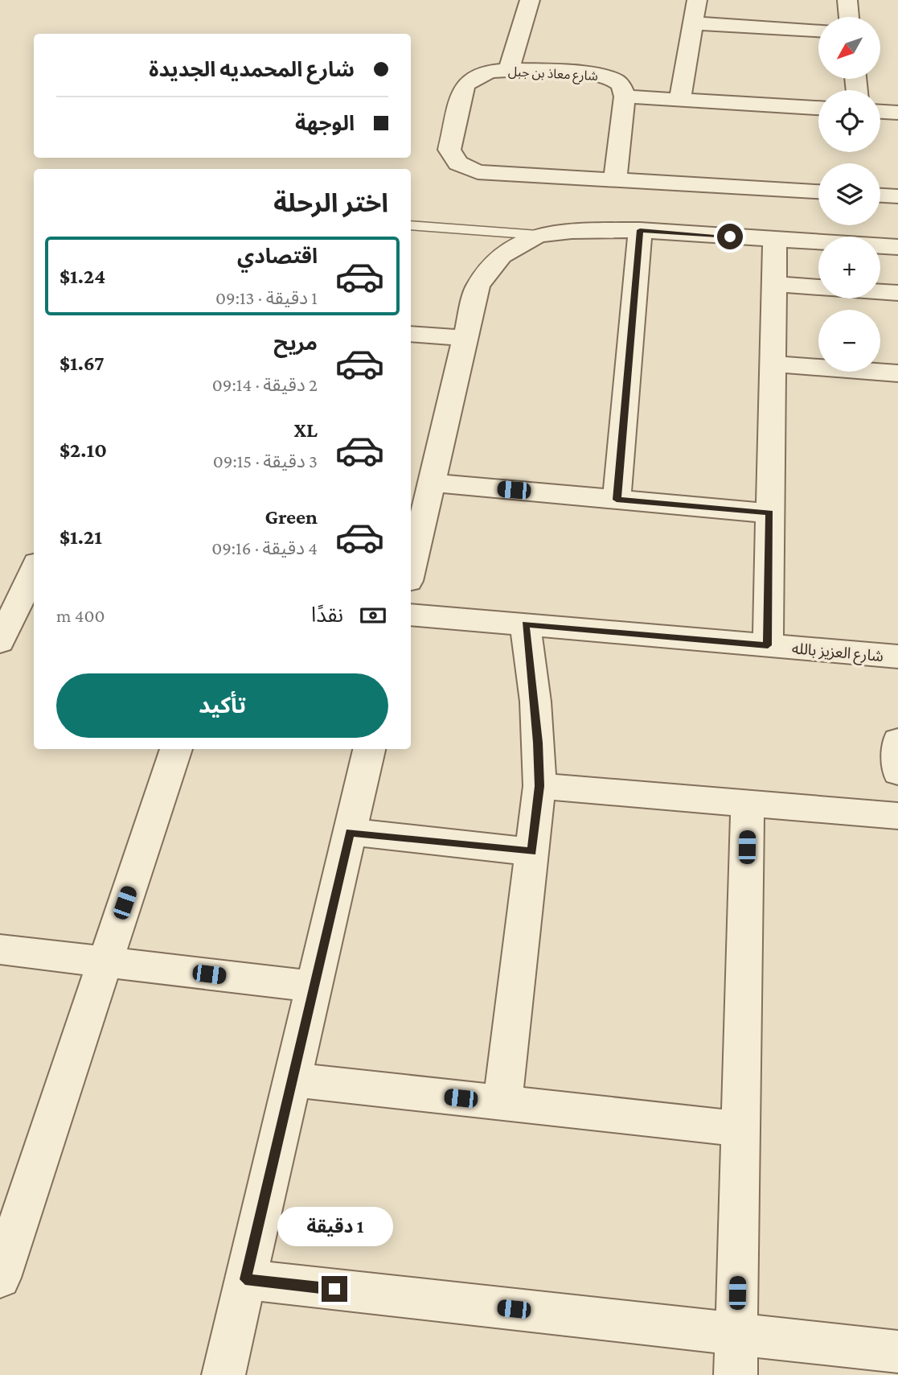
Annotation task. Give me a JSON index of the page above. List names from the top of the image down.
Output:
{
  "streets": {
    "street": ["شارع معاذ بن جبل", "شارع العزيز بالله"]
  },
  "north": "bottom left",
  "page": {
    "map_buttons": ["+", "−"],
    "banner": ["شارع المحمديه الجديدة", "الوجهة"],
    "heading": "اختر الرحلة",
    "list": [
      {
        "name": "اقتصادي",
        "note": "1 دقيقة · 09:13",
        "value": "$1.24"
      },
      {
        "name": "مريح",
        "note": "2 دقيقة · 09:14",
        "value": "$1.67"
      },
      {
        "name": "XL",
        "note": "3 دقيقة · 09:15",
        "value": "$2.10"
      },
      {
        "name": "Green",
        "note": "4 دقيقة · 09:16",
        "value": "$1.21"
      }
    ],
    "pay": ["نقدًا", "400 m"],
    "buttons": "تأكيد",
    "bubble": "1 دقيقة"
  }
}
